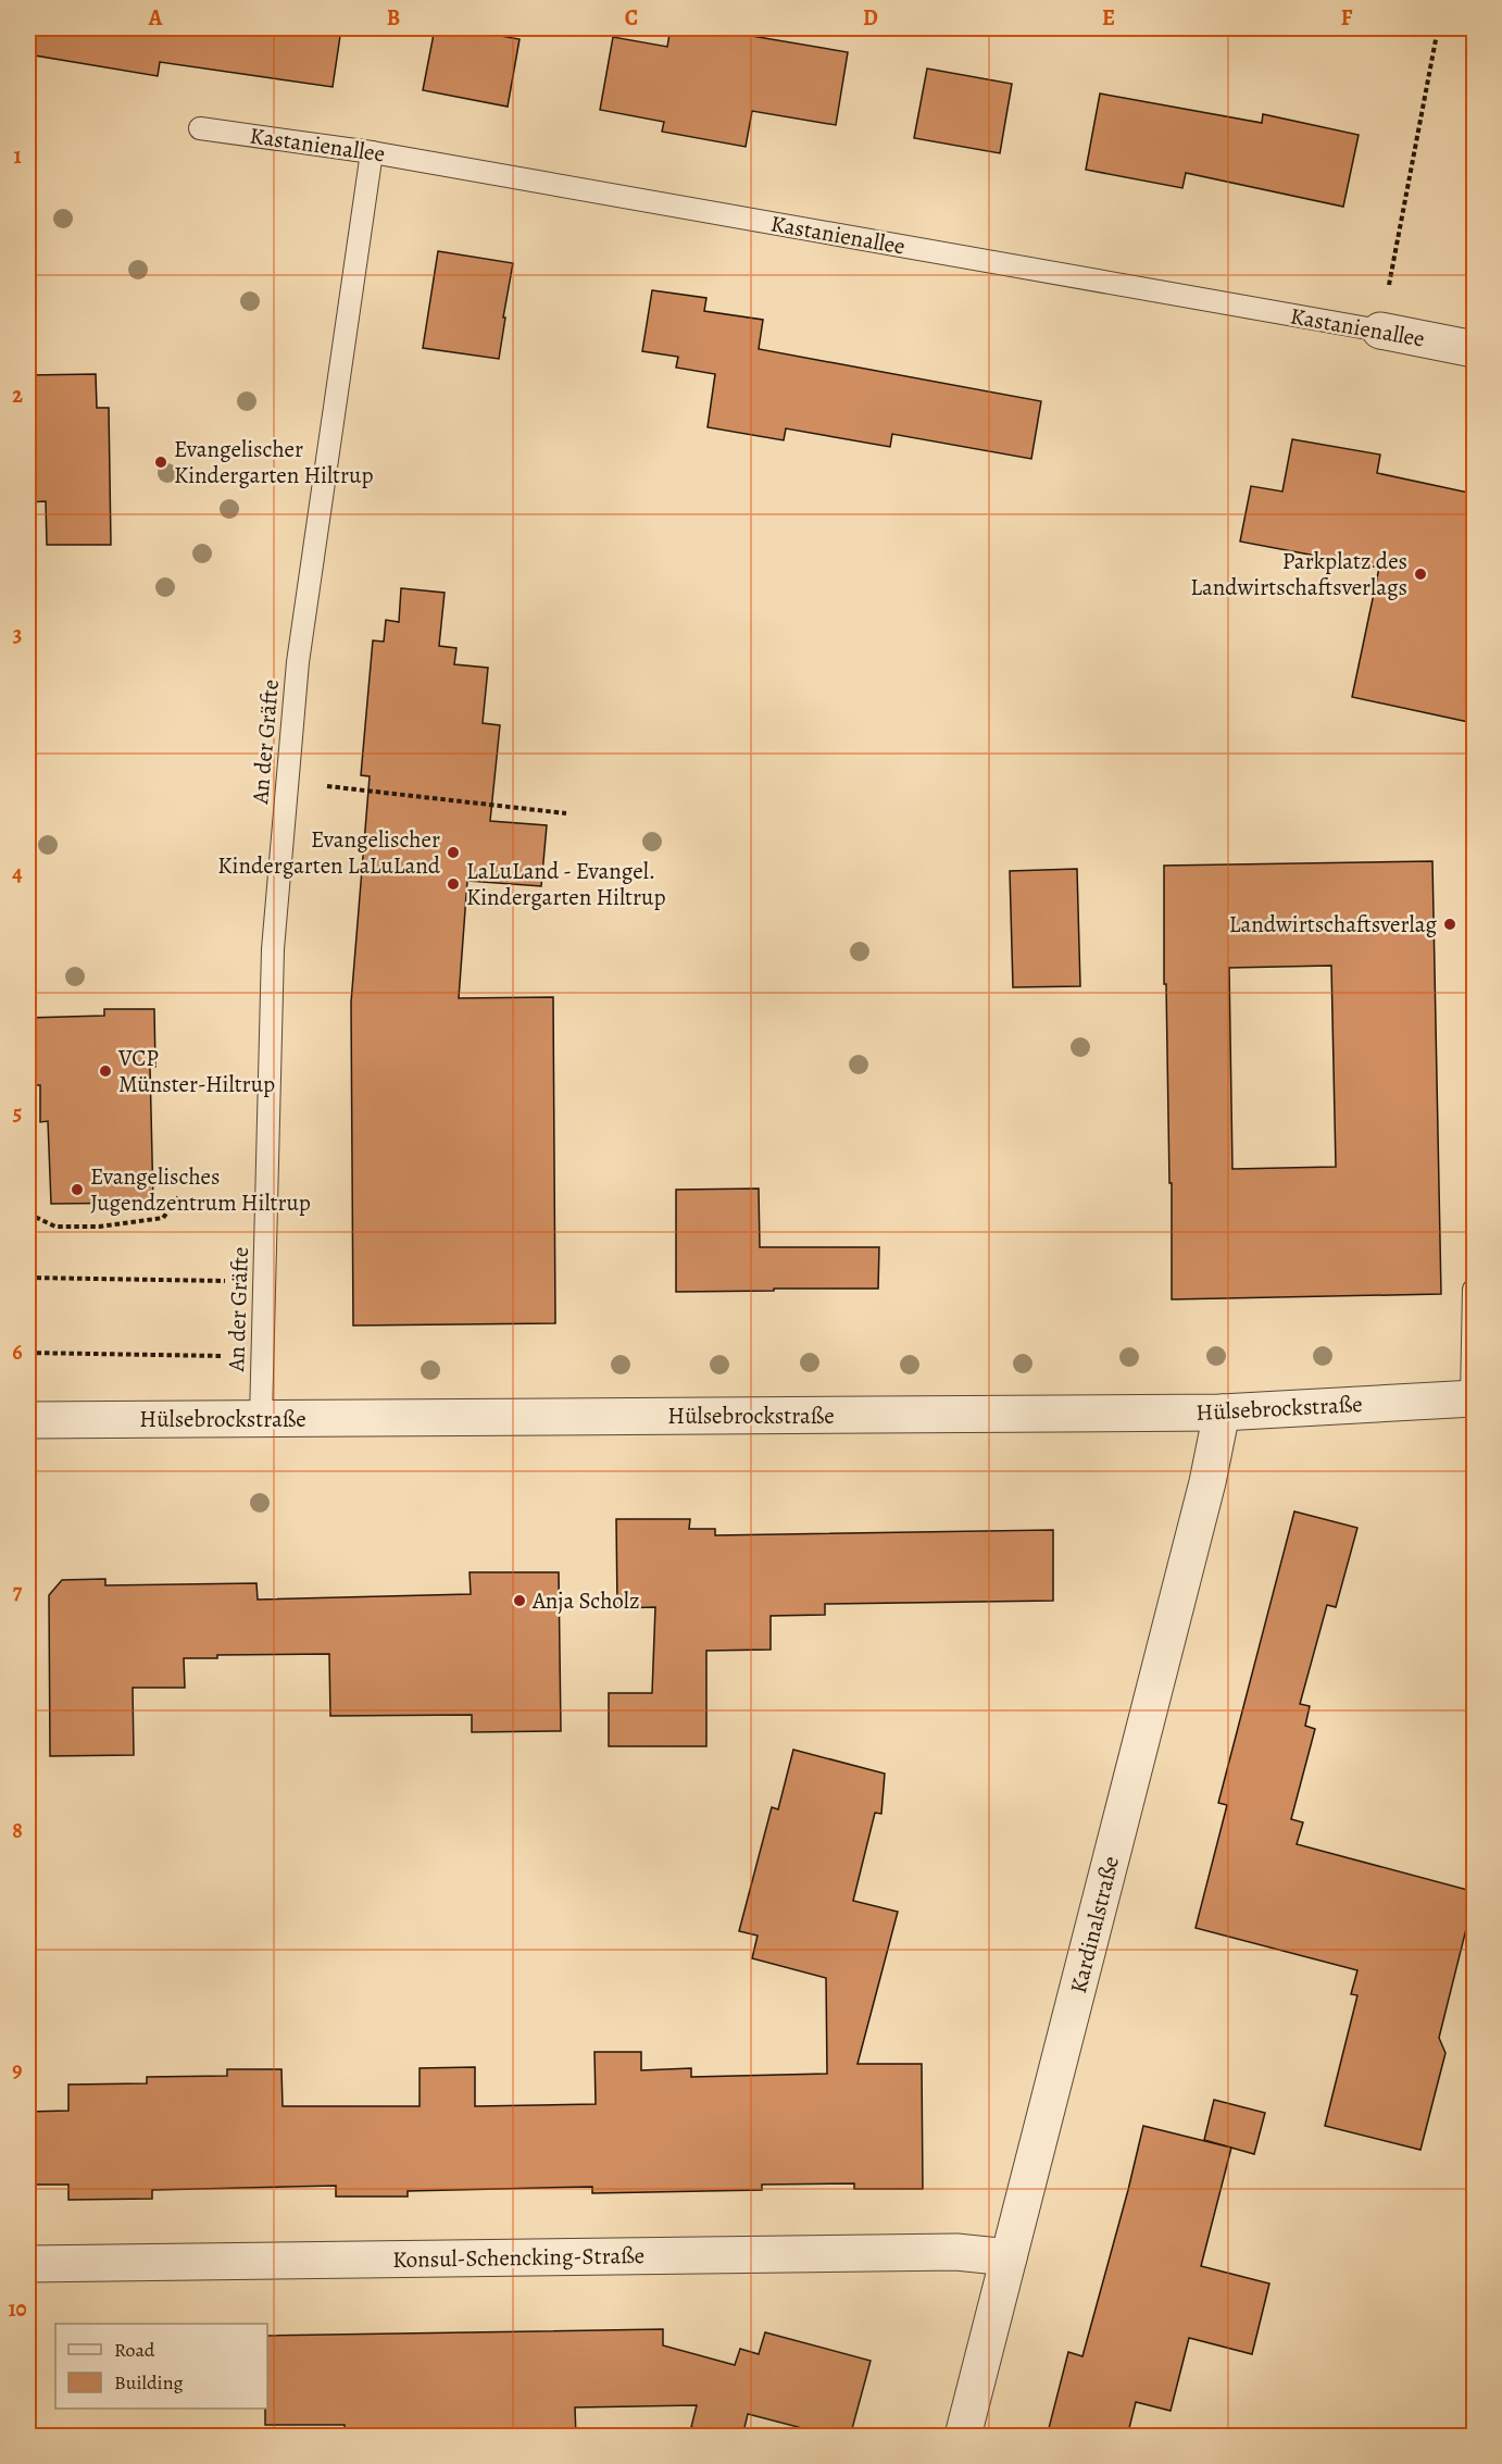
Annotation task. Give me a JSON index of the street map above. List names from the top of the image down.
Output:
{
  "streets": {
    "street": [
      "Kastanienallee",
      "Hülsebrockstraße",
      "Kardinalstraße",
      "Konsul-Schencking-Straße"
    ],
    "lane": ["An der Gräfte"]
  },
  "crossings": [
    ["Kastanienallee", "An der Gräfte"],
    ["An der Gräfte", "Hülsebrockstraße"],
    ["Hülsebrockstraße", "Kardinalstraße"],
    ["Kardinalstraße", "Konsul-Schencking-Straße"]
  ],
  "places": [
    "Evangelischer Kindergarten Hiltrup",
    "Parkplatz des Landwirtschaftsverlags",
    "Evangelischer Kindergarten LaLuLand",
    "LaLuLand - Evangel. Kindergarten Hiltrup",
    "Landwirtschaftsverlag",
    "VCP Münster-Hiltrup",
    "Evangelisches Jugendzentrum Hiltrup",
    "Anja Scholz"
  ],
  "legend": ["Road", "Building"],
  "grid": {
    "columns": [
      "A",
      "B",
      "C",
      "D",
      "E",
      "F"
    ],
    "rows": [
      "1",
      "2",
      "3",
      "4",
      "5",
      "6",
      "7",
      "8",
      "9",
      "10"
    ]
  }
}
